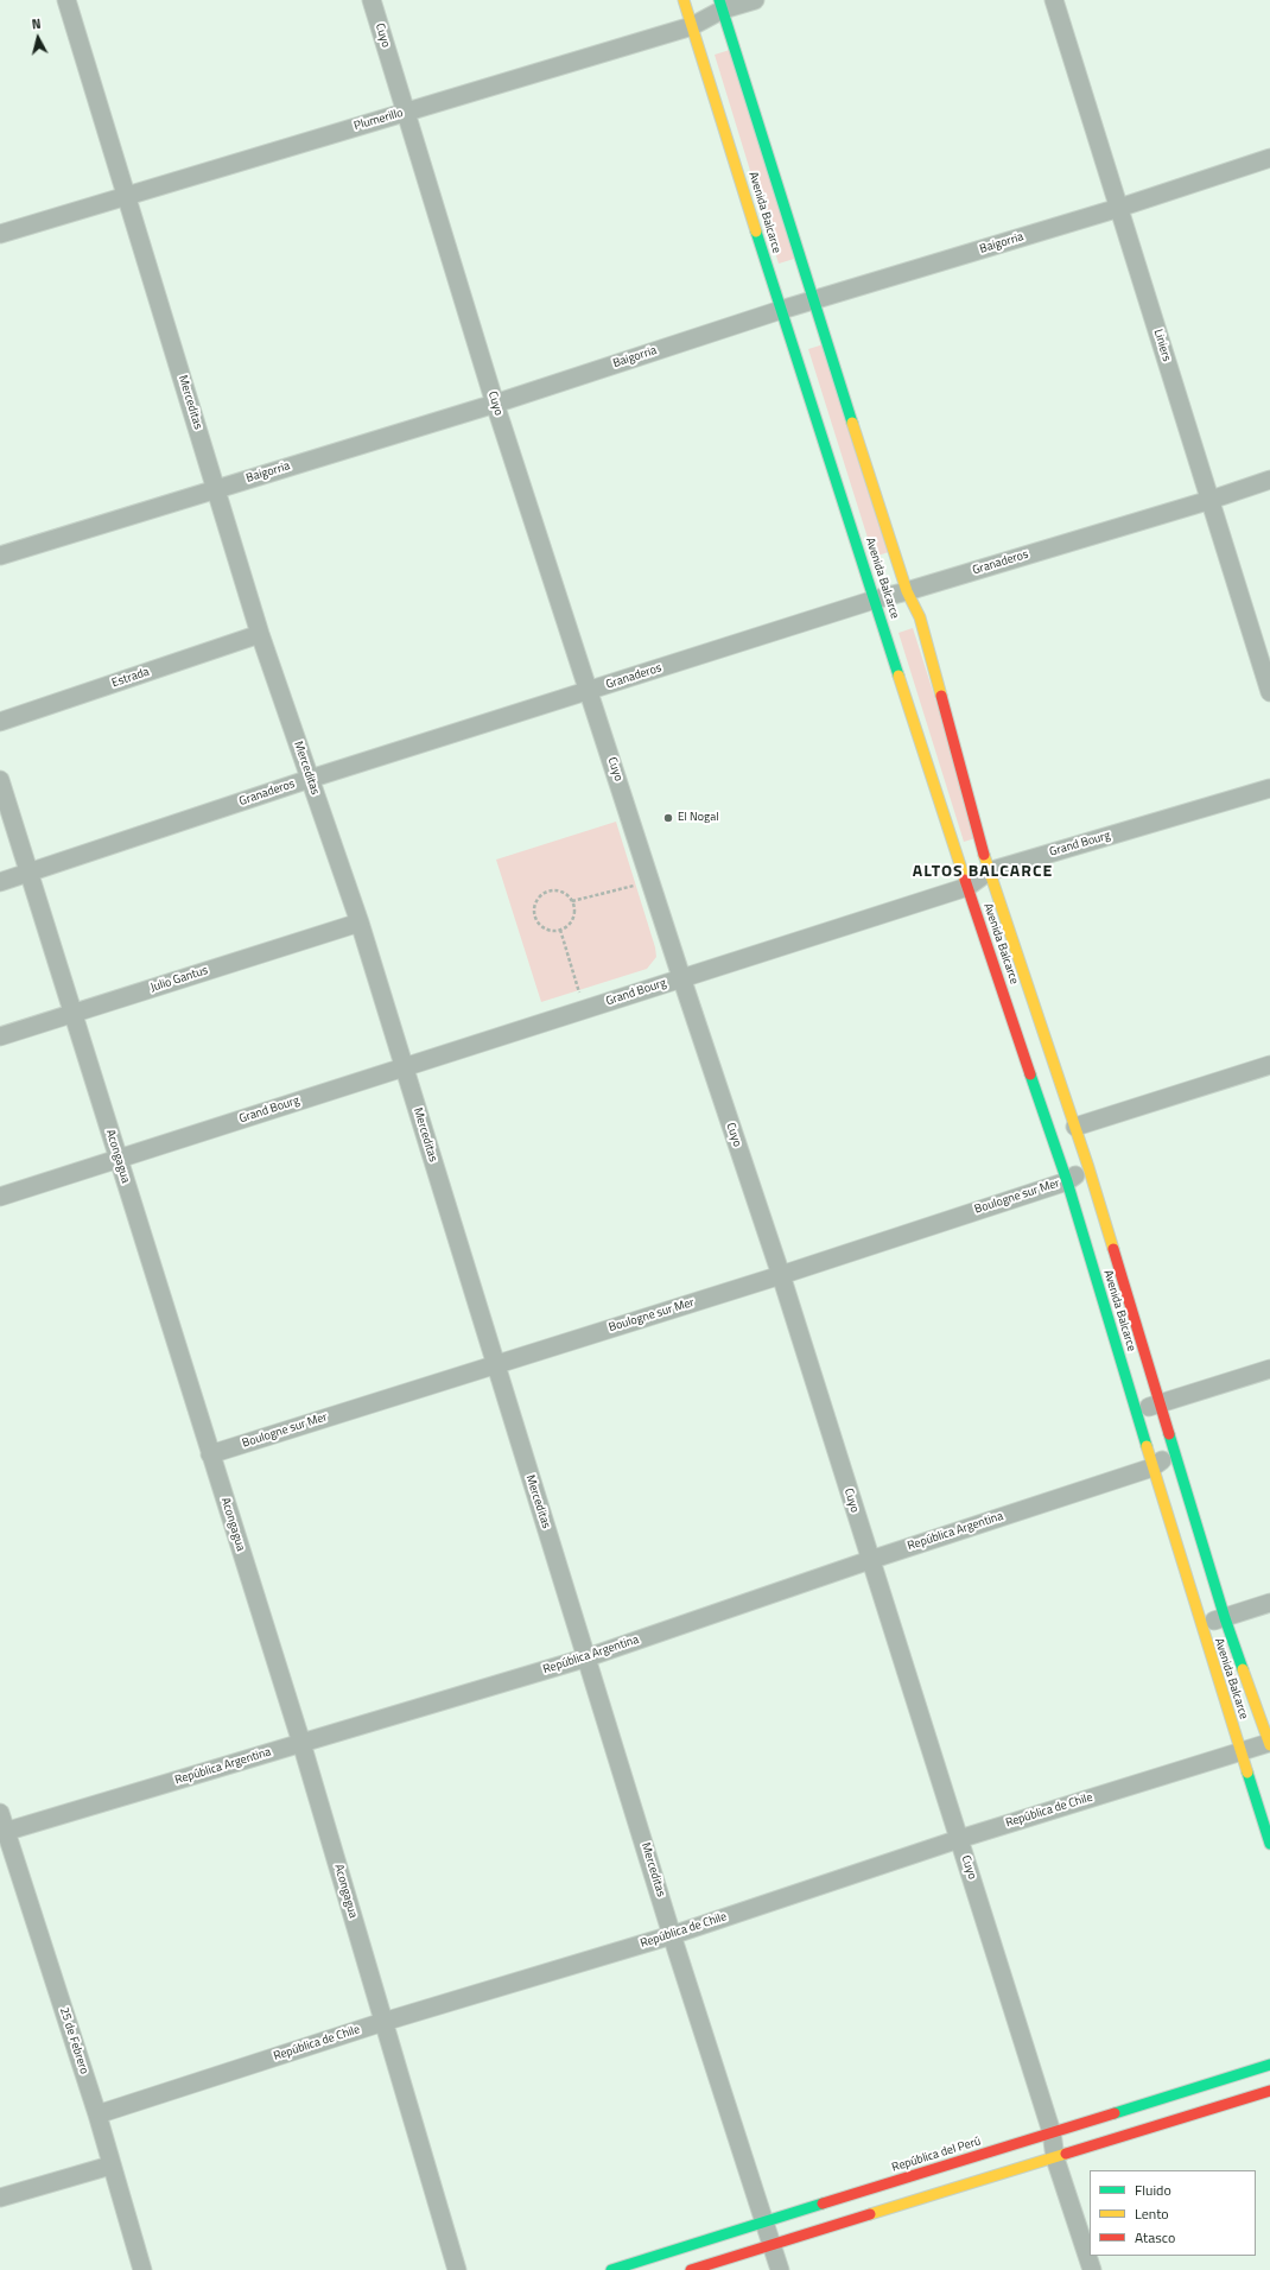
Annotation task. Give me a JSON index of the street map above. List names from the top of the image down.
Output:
{
  "streets": {
    "main road": ["Avenida Balcarce", "República del Perú"],
    "street": [
      "Cuyo",
      "Plumerillo",
      "Baigorria",
      "Liniers",
      "Merceditas",
      "Granaderos",
      "Estrada",
      "Grand Bourg",
      "Julio Gantus",
      "Acongagua",
      "Boulogne sur Mer",
      "República Argentina",
      "República de Chile",
      "25 de Febrero"
    ]
  },
  "crossings": [
    ["Cuyo", "Plumerillo"],
    ["Cuyo", "Baigorria"],
    ["Cuyo", "Granaderos"],
    ["Cuyo", "Grand Bourg"],
    ["Cuyo", "Boulogne sur Mer"],
    ["Cuyo", "República Argentina"],
    ["Cuyo", "República de Chile"],
    ["Cuyo", "República del Perú"],
    ["Plumerillo", "Avenida Balcarce"],
    ["Plumerillo", "Merceditas"],
    ["Avenida Balcarce", "Baigorria"],
    ["Avenida Balcarce", "Granaderos"],
    ["Avenida Balcarce", "Grand Bourg"],
    ["Avenida Balcarce", "Boulogne sur Mer"],
    ["Avenida Balcarce", "República Argentina"],
    ["Avenida Balcarce", "República de Chile"],
    ["Baigorria", "Liniers"],
    ["Baigorria", "Merceditas"],
    ["Liniers", "Granaderos"],
    ["Merceditas", "Granaderos"],
    ["Merceditas", "Estrada"],
    ["Merceditas", "Grand Bourg"],
    ["Merceditas", "Julio Gantus"],
    ["Merceditas", "Boulogne sur Mer"],
    ["Merceditas", "República Argentina"],
    ["Merceditas", "República de Chile"],
    ["Merceditas", "República del Perú"],
    ["Granaderos", "Acongagua"],
    ["Grand Bourg", "Acongagua"],
    ["Julio Gantus", "Acongagua"],
    ["Acongagua", "Boulogne sur Mer"],
    ["Acongagua", "República Argentina"],
    ["Acongagua", "República de Chile"],
    ["República Argentina", "25 de Febrero"],
    ["República de Chile", "25 de Febrero"]
  ],
  "districts": ["ALTOS BALCARCE"],
  "places": ["El Nogal"],
  "legend": ["Fluido", "Lento", "Atasco"],
  "north": "top"
}
